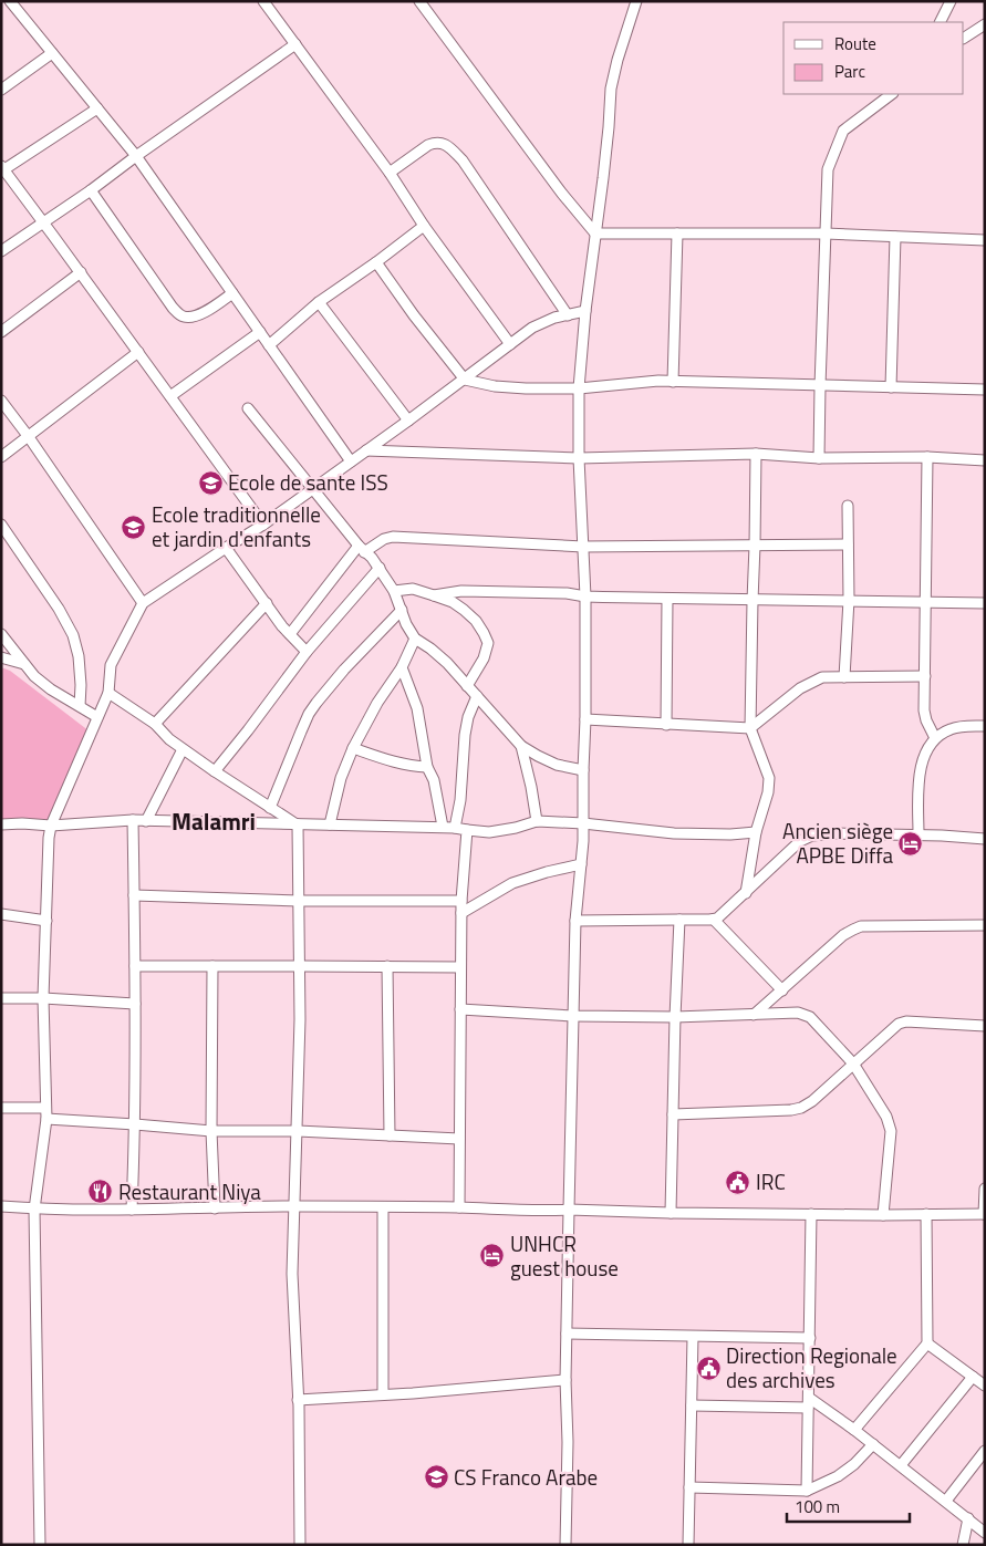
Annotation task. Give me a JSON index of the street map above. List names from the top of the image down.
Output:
{
  "districts": ["Malamri"],
  "places": {
    "school or university": ["Ecole de sante ISS", "Ecole traditionnelle et jardin d'enfants", "CS Franco Arabe"],
    "hotel": ["Ancien siège APBE Diffa", "UNHCR guest house"],
    "public building": ["IRC", "Direction Regionale des archives"],
    "restaurant": ["Restaurant Niya"]
  },
  "legend": ["Route", "Parc"],
  "scale_bar": "100 m"
}
